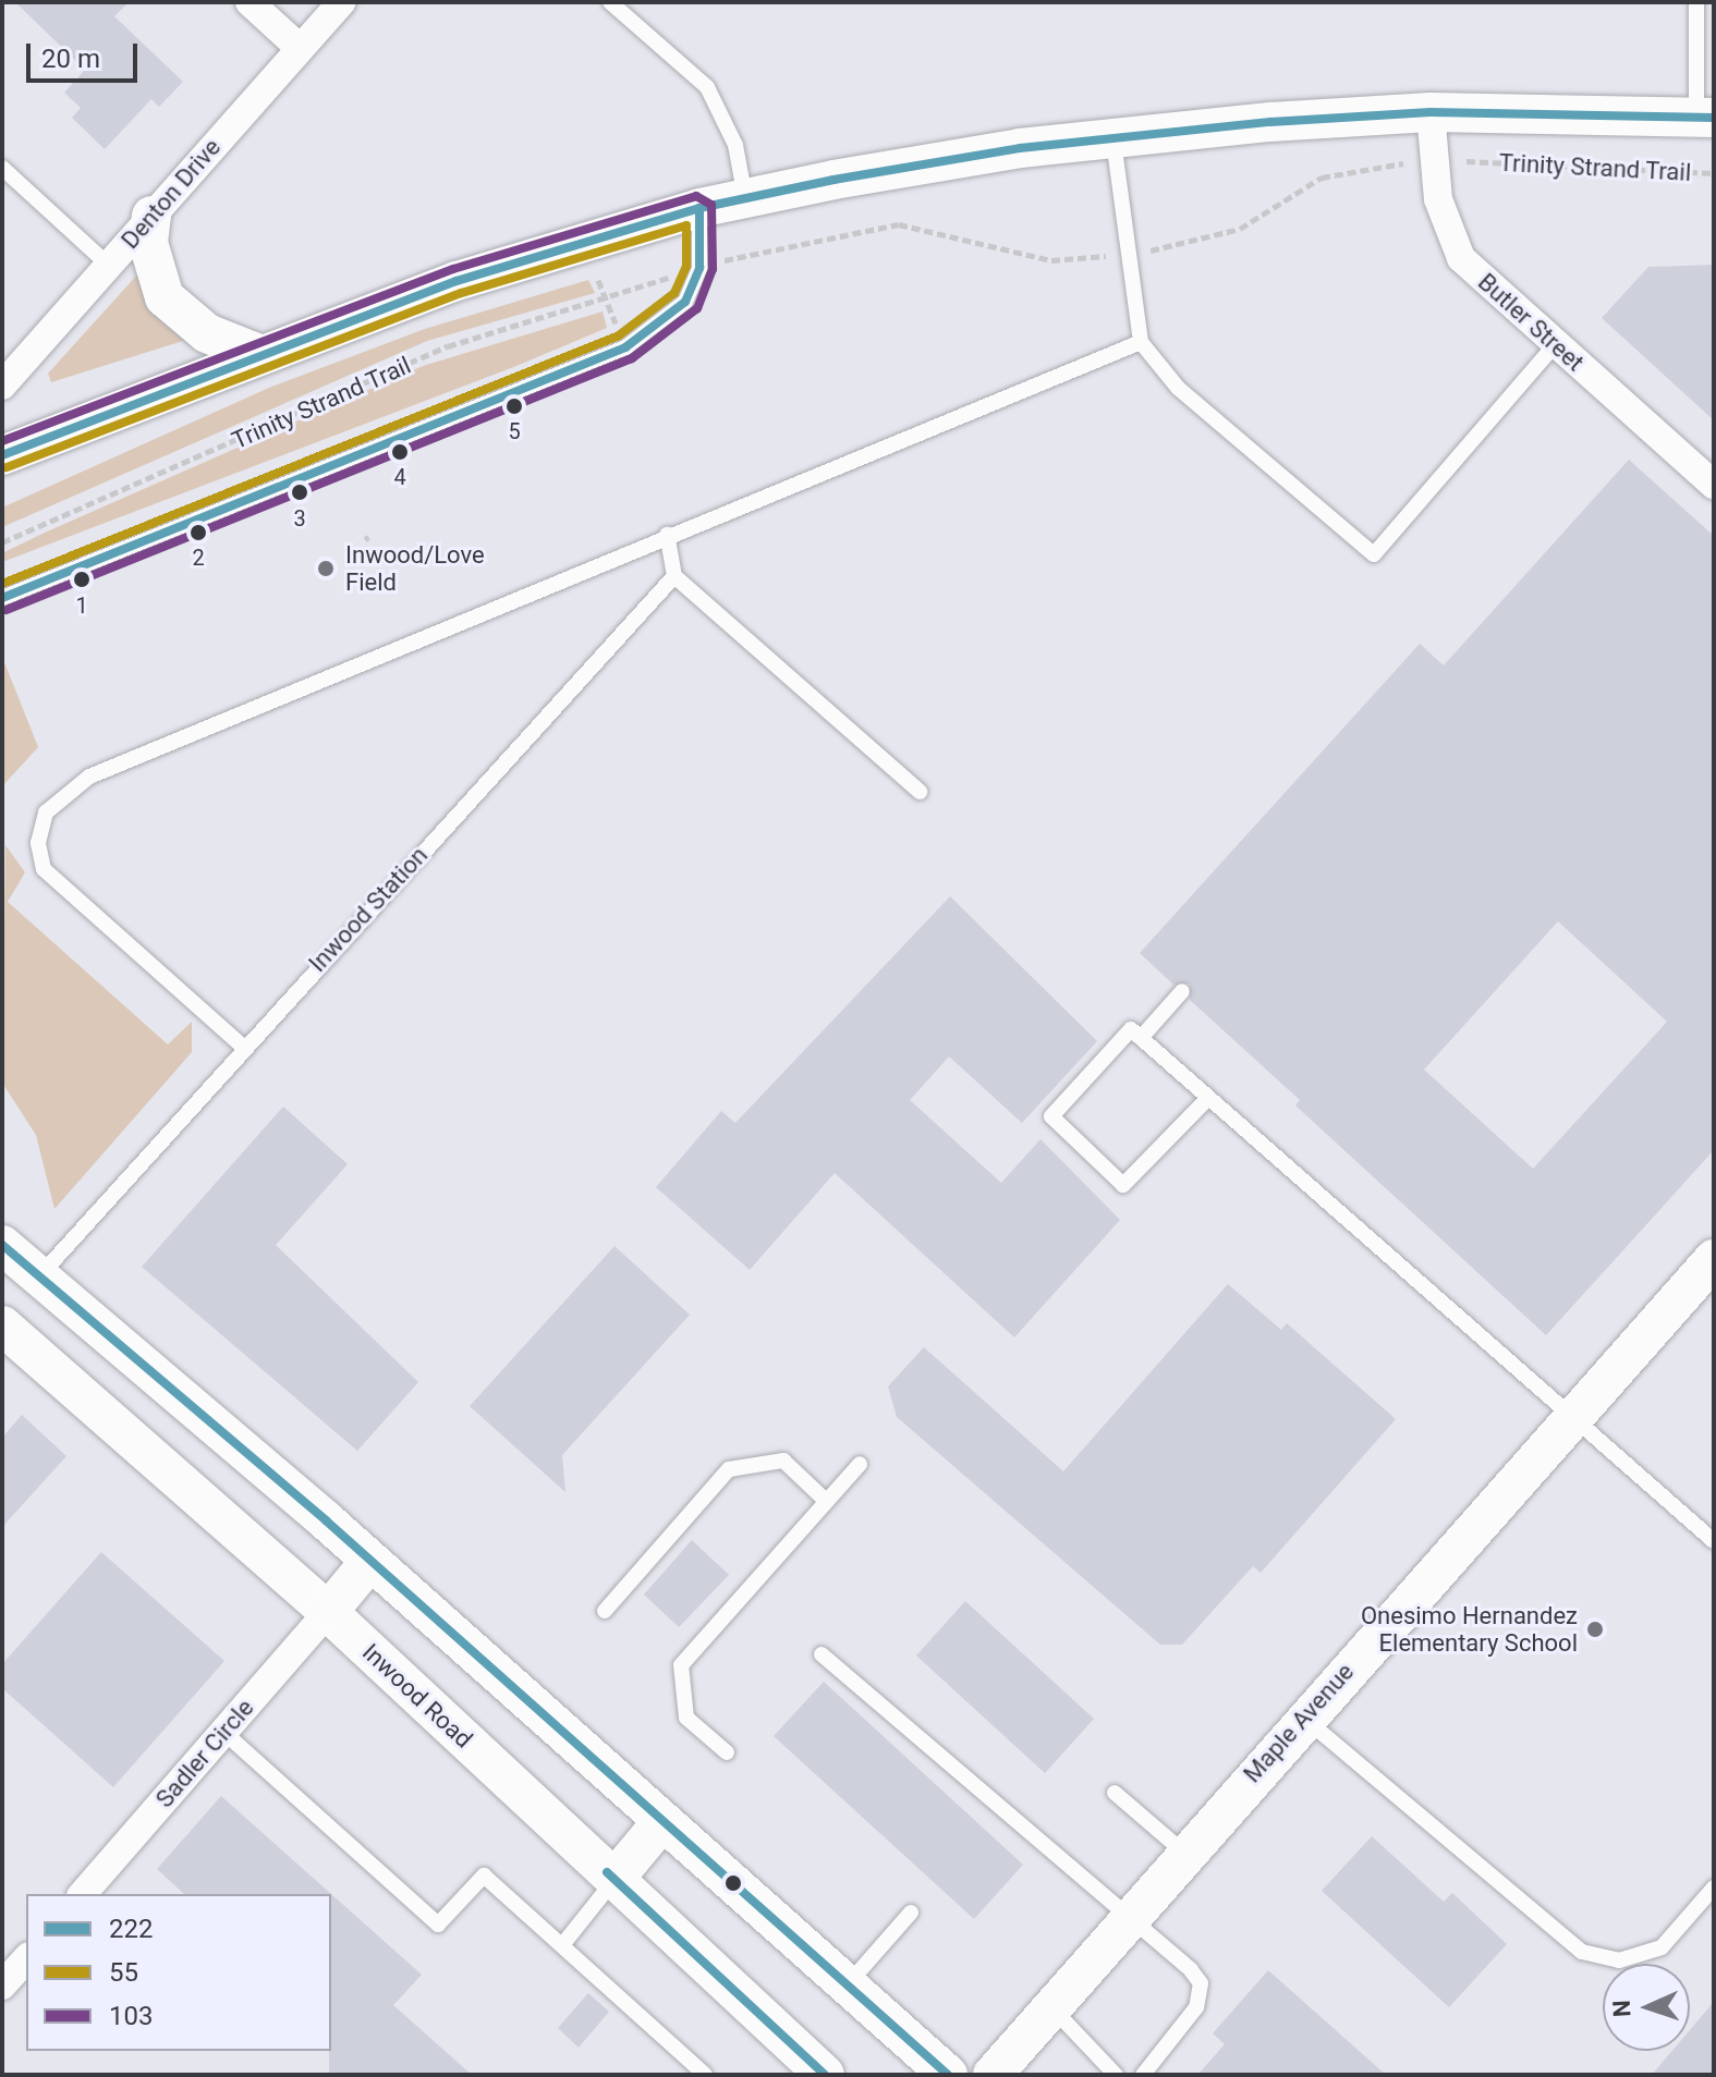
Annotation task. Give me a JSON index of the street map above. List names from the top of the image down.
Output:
{
  "streets": {
    "main road": ["Inwood Road", "Maple Avenue"],
    "street": ["Denton Drive", "Butler Street", "Sadler Circle"],
    "lane": ["Inwood Station"],
    "path": ["Trinity Strand Trail"]
  },
  "crossings": [
    ["Inwood Road", "Sadler Circle"]
  ],
  "places": [
    "5",
    "4",
    "3",
    "2",
    "Inwood/Love Field",
    "1",
    "Onesimo Hernandez Elementary School"
  ],
  "lines": ["transit line 222", "transit line 103", "transit line 55"],
  "legend": ["222", "55", "103"],
  "scale_bar": "20 m",
  "north": "left"
}
